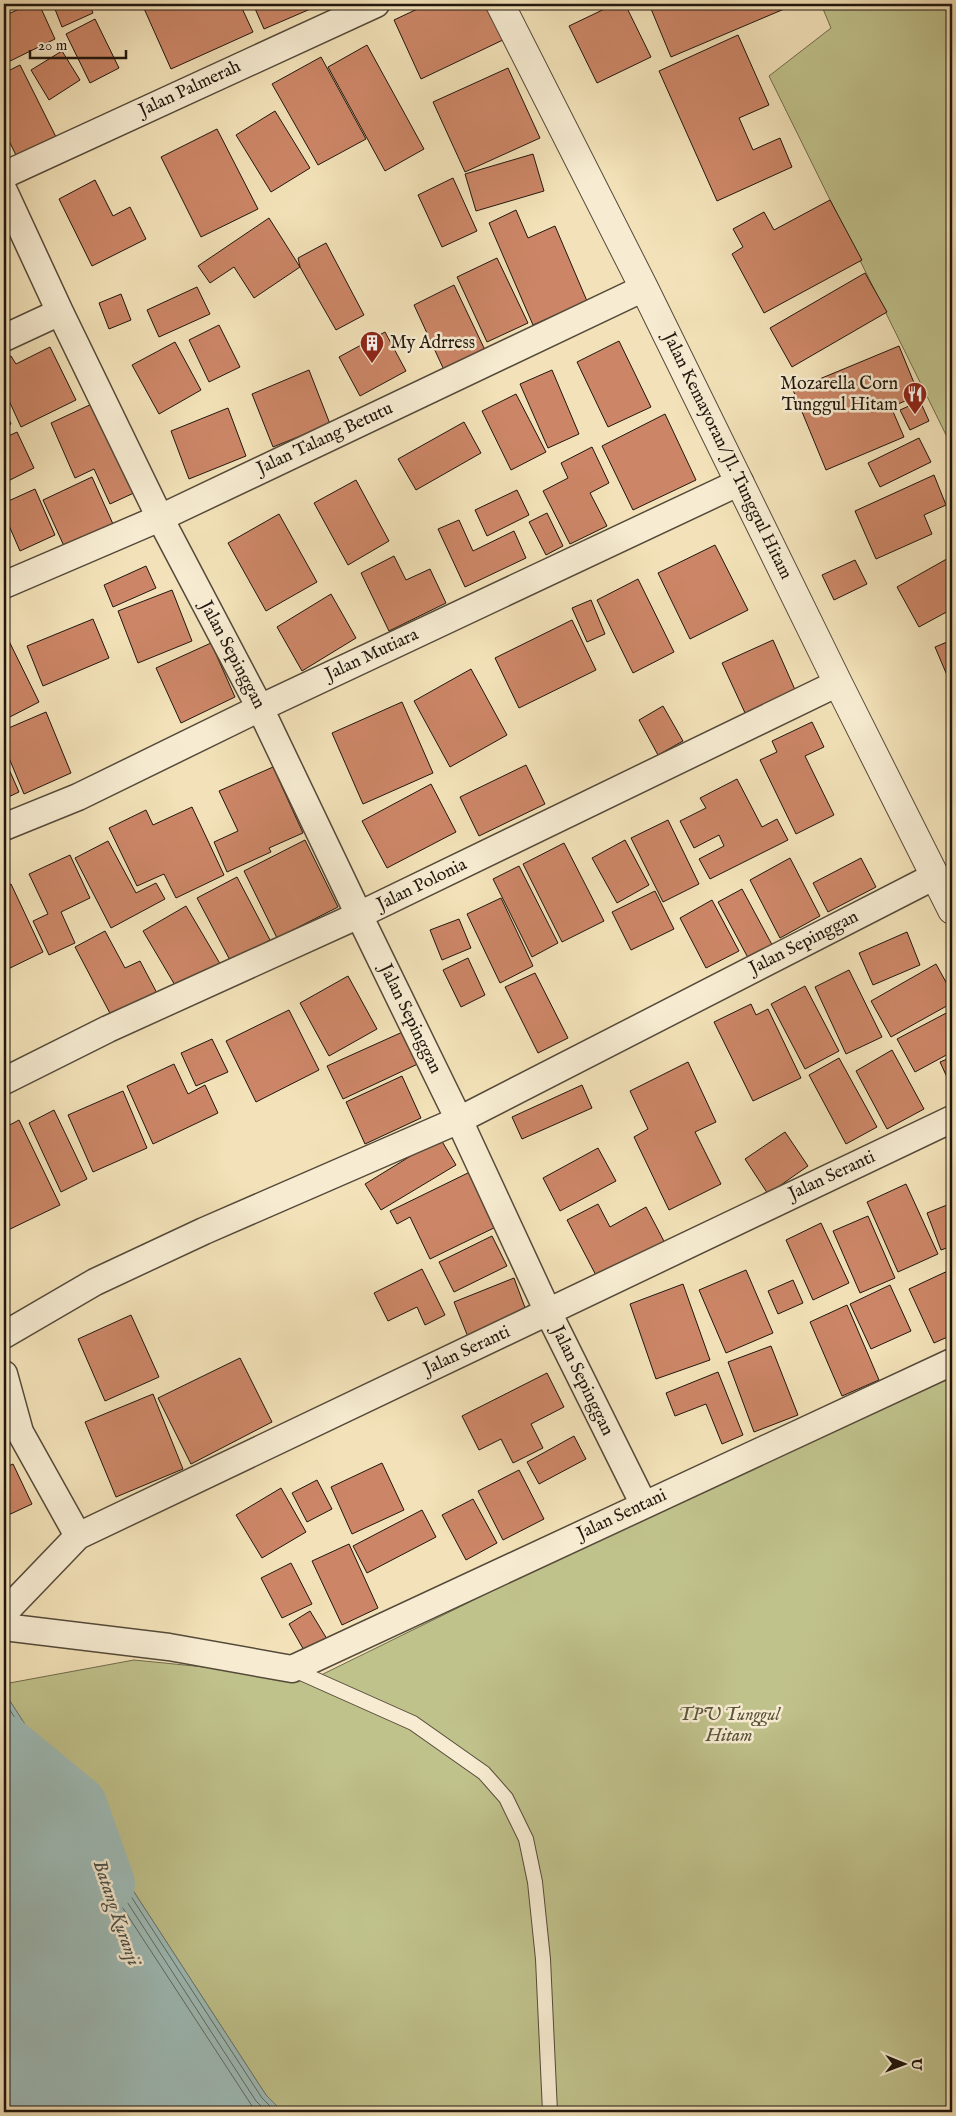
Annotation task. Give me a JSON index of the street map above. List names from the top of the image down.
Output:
{
  "streets": {
    "street": [
      "Jalan Palmerah",
      "Jalan Talang Betutu",
      "Jalan Kemayoran/ Jl. Tunggul Hitam",
      "Jalan Sepinggan",
      "Jalan Mutiara",
      "Jalan Polonia",
      "Jalan Seranti",
      "Jalan Sentani"
    ]
  },
  "crossings": [
    ["Jalan Talang Betutu", "Jalan Kemayoran/ Jl. Tunggul Hitam"],
    ["Jalan Talang Betutu", "Jalan Sepinggan"],
    ["Jalan Kemayoran/ Jl. Tunggul Hitam", "Jalan Sepinggan"],
    ["Jalan Kemayoran/ Jl. Tunggul Hitam", "Jalan Mutiara"],
    ["Jalan Kemayoran/ Jl. Tunggul Hitam", "Jalan Polonia"],
    ["Jalan Sepinggan", "Jalan Mutiara"],
    ["Jalan Sepinggan", "Jalan Polonia"],
    ["Jalan Sepinggan", "Jalan Seranti"],
    ["Jalan Sepinggan", "Jalan Sentani"]
  ],
  "water": ["Batang Kuranji"],
  "parks": ["TPU Tunggul Hitam"],
  "places": {
    "building": ["My Adrress"],
    "restaurant": ["Mozarella Corn Tunggul Hitam"]
  },
  "scale_bar": "20 m",
  "north": "right"
}
